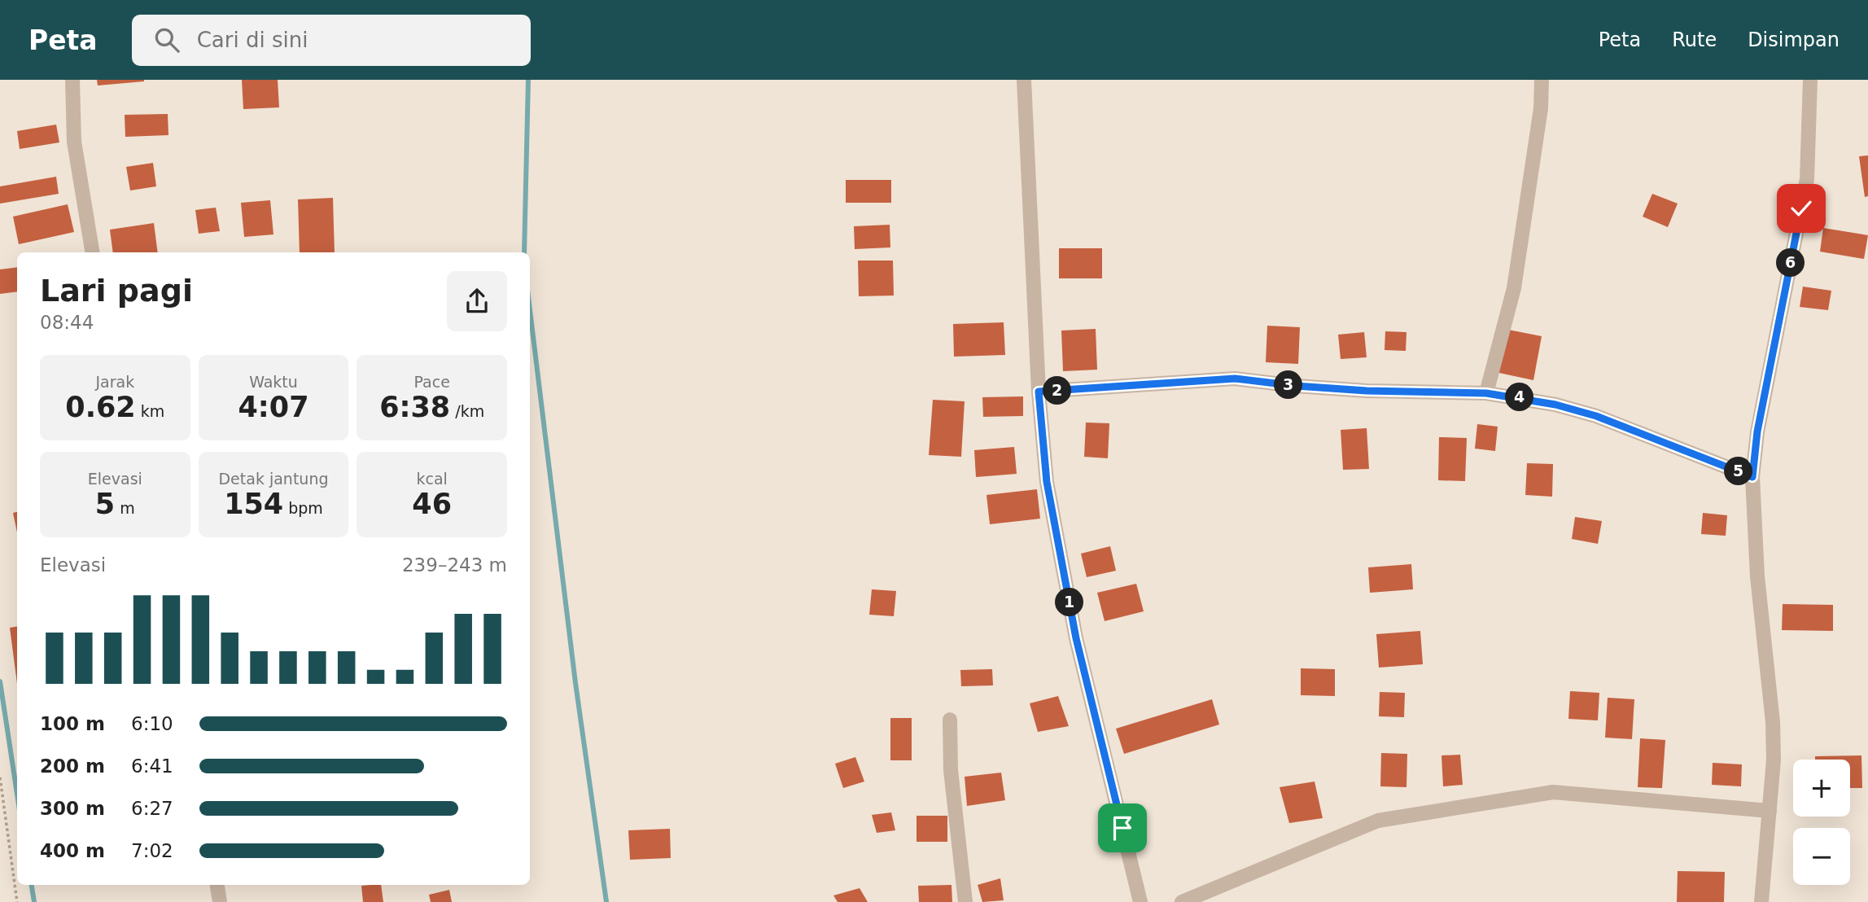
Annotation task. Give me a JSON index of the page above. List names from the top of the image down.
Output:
{
  "page": {
    "header": "Peta",
    "search": "Cari di sini",
    "nav": ["Peta", "Rute", "Disimpan"],
    "pins": [
      "6",
      "3",
      "2",
      "4",
      "5",
      "1"
    ],
    "heading": ["Lari pagi", "08:44"],
    "stats": [
      ["Jarak", "0.62 km"],
      ["Waktu", "4:07"],
      ["Pace", "6:38 /km"],
      ["Elevasi", "5 m"],
      ["Detak jantung", "154 bpm"],
      ["kcal", "46"]
    ],
    "chart": ["Elevasi", "239–243 m"],
    "list": [
      {
        "name": "100 m",
        "note": "6:10"
      },
      {
        "name": "200 m",
        "note": "6:41"
      },
      {
        "name": "300 m",
        "note": "6:27"
      },
      {
        "name": "400 m",
        "note": "7:02"
      }
    ],
    "map_buttons": ["+", "−"]
  }
}
